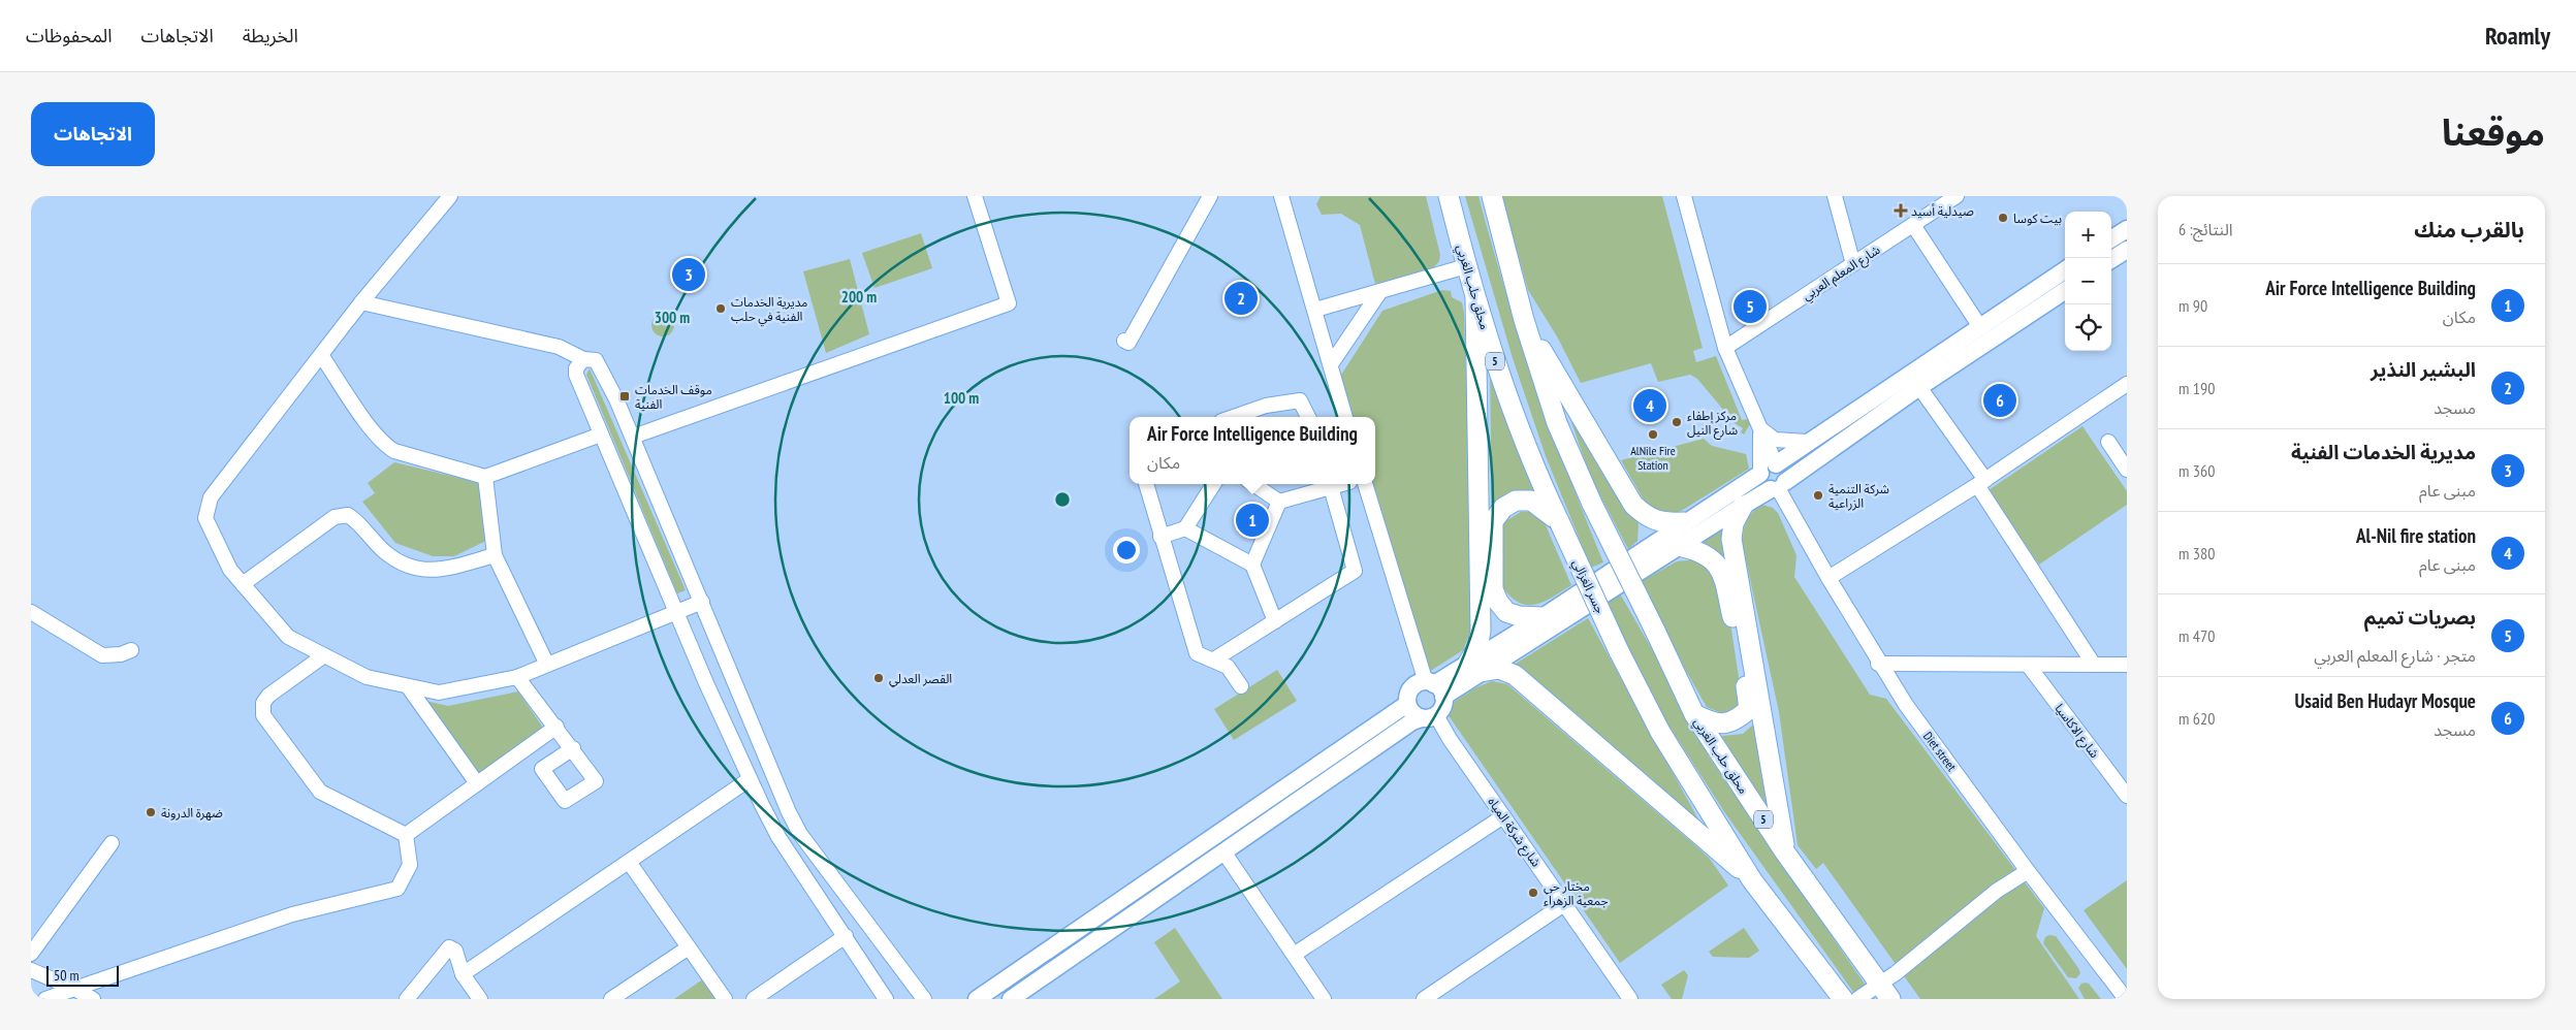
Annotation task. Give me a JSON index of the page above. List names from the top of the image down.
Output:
{
  "streets": {
    "highway": ["محلق حلب الغربي", "5", "جسر الغزالي"],
    "street": [
      "شارع المعلم العربي",
      "شارع الاكاسيا",
      "Diet street",
      "شارع شركة المياه"
    ]
  },
  "crossings": [
    ["محلق حلب الغربي", "5"],
    ["محلق حلب الغربي", "جسر الغزالي"],
    ["5", "جسر الغزالي"]
  ],
  "places": {
    "health": ["صيدلية أسيد"],
    "other": [
      "بيت كوسا",
      "مديرية الخدمات الفنية في حلب",
      "مركز إطفاء شارع النيل",
      "AlNile Fire Station",
      "شركة التنمية الزراعية",
      "القصر العدلي",
      "ضهرة الدرونة",
      "مختار حي جمعية الزهراء"
    ],
    "transit": ["موقف الخدمات الفنية"]
  },
  "scale_bar": "50 m",
  "page": {
    "header": "Roamly",
    "nav": ["الخريطة", "الاتجاهات", "المحفوظات"],
    "title": "موقعنا",
    "buttons": "الاتجاهات",
    "heading": ["بالقرب منك", "النتائج: 6"],
    "map_buttons": ["+", "−"],
    "pins": [
      "3",
      "2",
      "5",
      "6",
      "4",
      "1"
    ],
    "list": [
      {
        "mark": "1",
        "name": "Air Force Intelligence Building",
        "note": "مكان",
        "value": "90 m"
      },
      {
        "mark": "2",
        "name": "البشير النذير",
        "note": "مسجد",
        "value": "190 m"
      },
      {
        "mark": "3",
        "name": "مديرية الخدمات الفنية",
        "note": "مبنى عام",
        "value": "360 m"
      },
      {
        "mark": "4",
        "name": "Al-Nil fire station",
        "note": "مبنى عام",
        "value": "380 m"
      },
      {
        "mark": "5",
        "name": "بصريات تميم",
        "note": "متجر · شارع المعلم العربي",
        "value": "470 m"
      },
      {
        "mark": "6",
        "name": "Usaid Ben Hudayr Mosque",
        "note": "مسجد",
        "value": "620 m"
      }
    ],
    "popup": ["Air Force Intelligence Building", "مكان"],
    "scale": "50 m"
  },
  "rings": ["200 m", "300 m", "100 m"]
}
